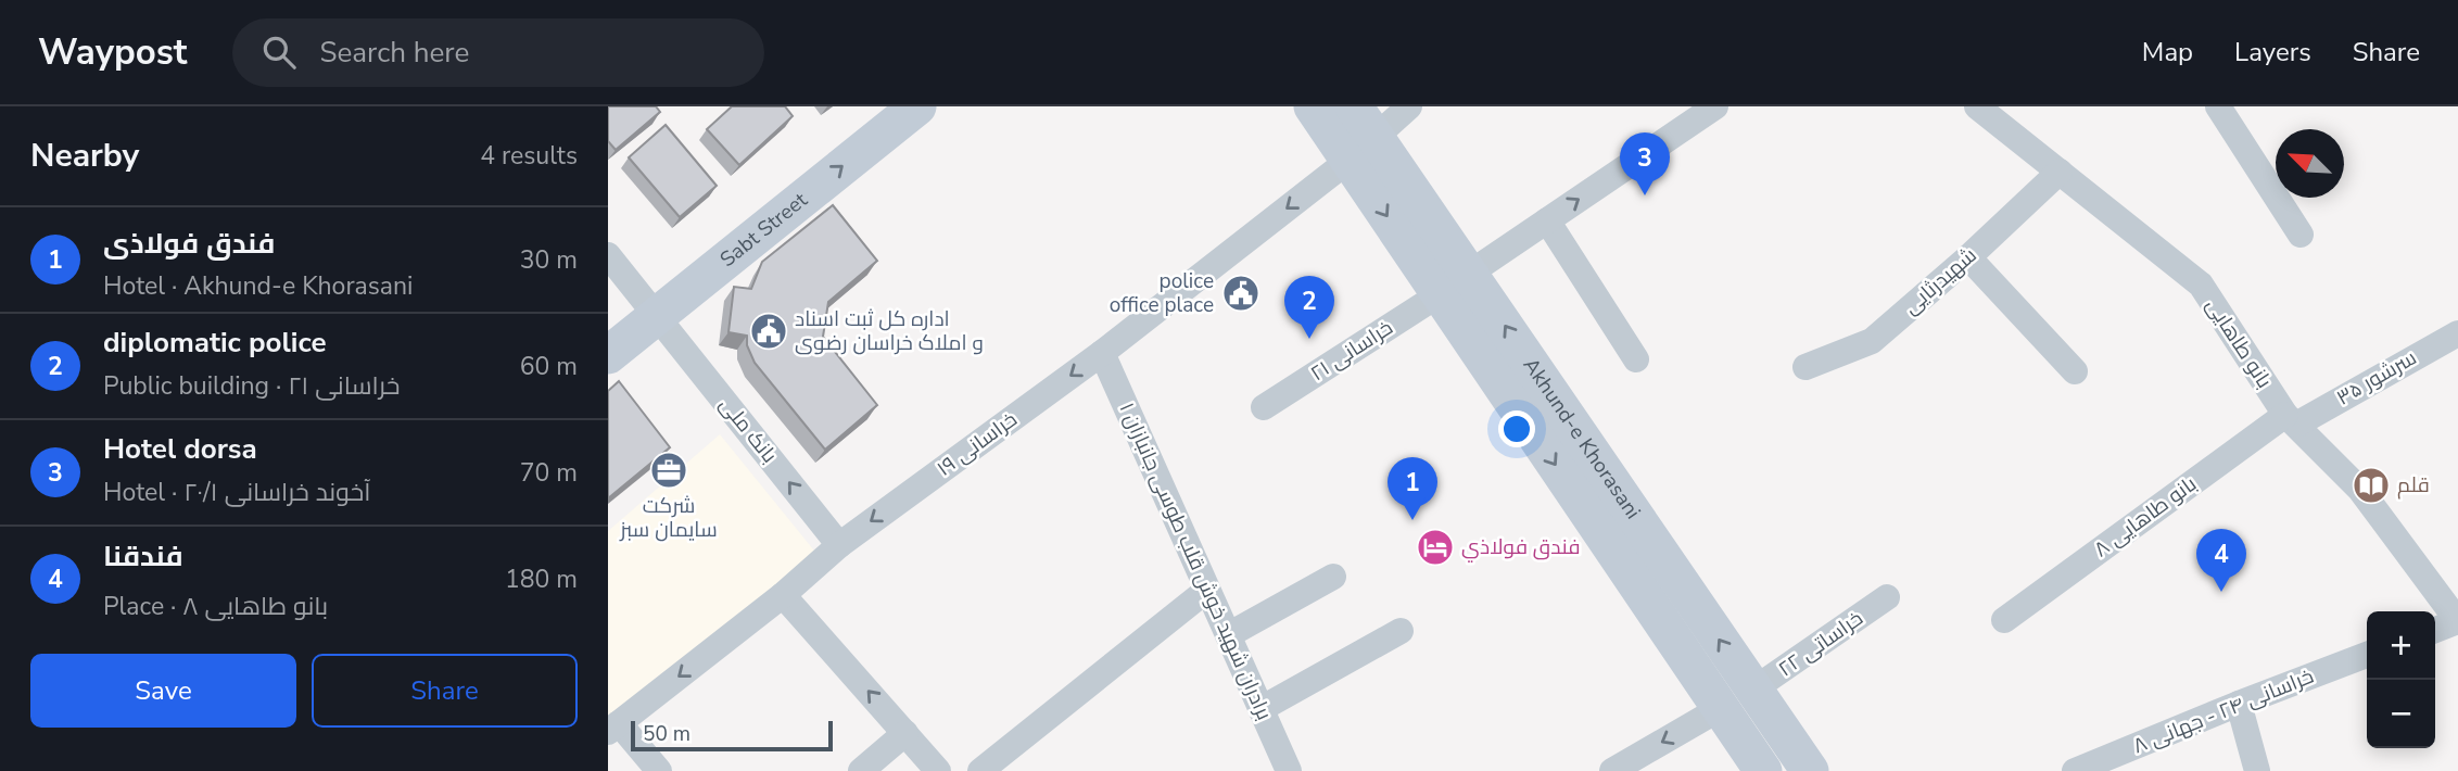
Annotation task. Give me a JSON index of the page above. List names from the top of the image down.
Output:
{
  "streets": {
    "street": [
      "Sabt Street",
      "شهیدرثایی",
      "بانو طاهایی",
      "خراسانی ۲۱",
      "سرشور ۳۵",
      "بانک ملی",
      "Akhund-e Khorasani",
      "خراسانی ۱۹",
      "بانو طاهایی ۸",
      "برادران شهید خوش قلب طوسی جانبازان ۱",
      "خراساتی ۲۲",
      "خراسانی ۲۴ - جهانی ۸"
    ]
  },
  "crossings": [
    ["Sabt Street", "بانک ملی"],
    ["شهیدرثایی", "بانو طاهایی"],
    ["بانو طاهایی", "سرشور ۳۵"],
    ["بانو طاهایی", "بانو طاهایی ۸"],
    ["خراسانی ۲۱", "Akhund-e Khorasani"],
    ["سرشور ۳۵", "بانو طاهایی ۸"],
    ["بانک ملی", "خراسانی ۱۹"],
    ["Akhund-e Khorasani", "خراسانی ۱۹"],
    ["Akhund-e Khorasani", "خراساتی ۲۲"],
    ["خراسانی ۱۹", "برادران شهید خوش قلب طوسی جانبازان ۱"]
  ],
  "one_way": [
    "Sabt Street",
    "خراسانی ۲۱",
    "بانک ملی",
    "خراسانی ۱۹"
  ],
  "places": {
    "public building": ["police office place", "اداره کل ثبت اسناد و املاک خراسان رضوی"],
    "office": ["شركت سايمان سبز"],
    "library": ["قلم"],
    "hotel": ["فندق فولاذي"]
  },
  "scale_bar": "50 m",
  "north": "top left",
  "page": {
    "header": "Waypost",
    "search": "Search here",
    "nav": ["Map", "Layers", "Share"],
    "heading": ["Nearby", "4 results"],
    "pins": [
      "3",
      "2",
      "1",
      "4"
    ],
    "list": [
      {
        "mark": "1",
        "name": "فندق فولاذی",
        "note": "Hotel · Akhund-e Khorasani",
        "value": "30 m"
      },
      {
        "mark": "2",
        "name": "diplomatic police",
        "note": "Public building · خراسانی ۲۱",
        "value": "60 m"
      },
      {
        "mark": "3",
        "name": "Hotel dorsa",
        "note": "Hotel · آخوند خراسانی ۲۰/۱",
        "value": "70 m"
      },
      {
        "mark": "4",
        "name": "فندقنا",
        "note": "Place · بانو طاهایی ۸",
        "value": "180 m"
      }
    ],
    "map_buttons": ["+", "−"],
    "buttons": ["Save", "Share"],
    "scale": "50 m"
  }
}
